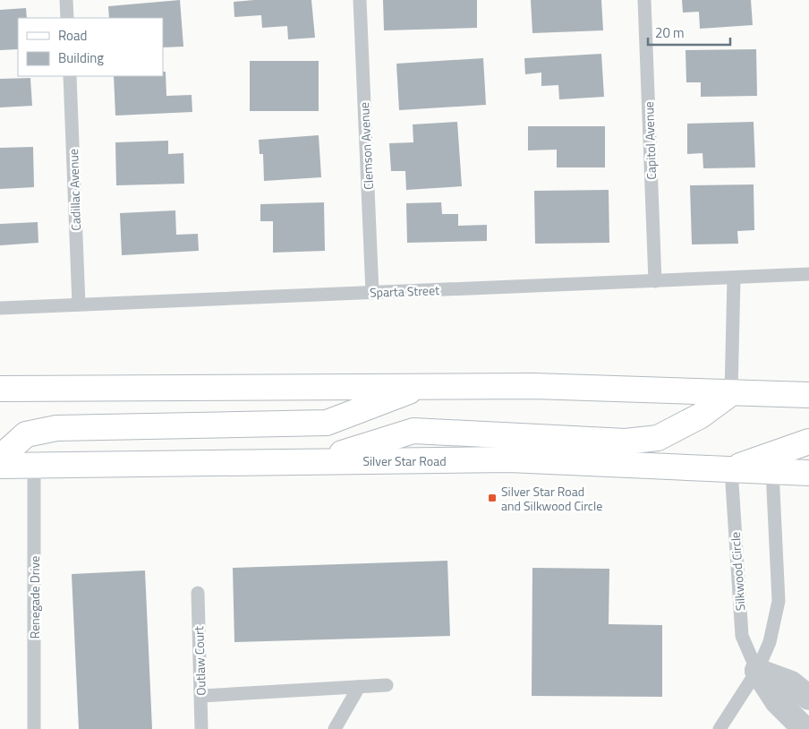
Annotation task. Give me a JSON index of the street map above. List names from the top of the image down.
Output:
{
  "streets": {
    "main road": ["Silver Star Road"],
    "lane": [
      "Capitol Avenue",
      "Clemson Avenue",
      "Cadillac Avenue",
      "Sparta Street",
      "Silkwood Circle",
      "Renegade Drive",
      "Outlaw Court"
    ]
  },
  "crossings": [
    ["Capitol Avenue", "Sparta Street"],
    ["Clemson Avenue", "Sparta Street"],
    ["Cadillac Avenue", "Sparta Street"],
    ["Silver Star Road", "Silkwood Circle"],
    ["Silver Star Road", "Renegade Drive"]
  ],
  "places": {
    "transit": ["Silver Star Road and Silkwood Circle"]
  },
  "legend": ["Road", "Building"],
  "scale_bar": "20 m"
}
